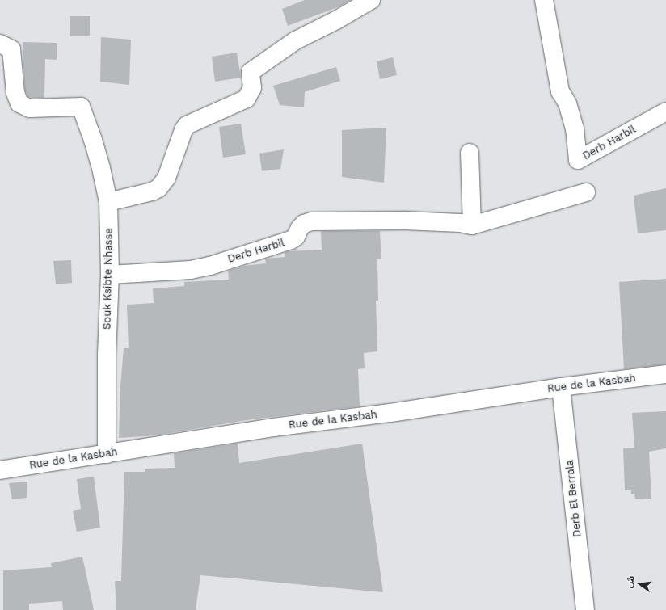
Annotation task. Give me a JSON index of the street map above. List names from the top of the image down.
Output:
{
  "streets": {
    "street": [
      "Derb Harbil",
      "Souk Ksibte Nhasse",
      "Rue de la Kasbah",
      "Derb El Berrala"
    ]
  },
  "crossings": [
    ["Derb Harbil", "Souk Ksibte Nhasse"],
    ["Souk Ksibte Nhasse", "Rue de la Kasbah"],
    ["Rue de la Kasbah", "Derb El Berrala"]
  ],
  "north": "left"
}
